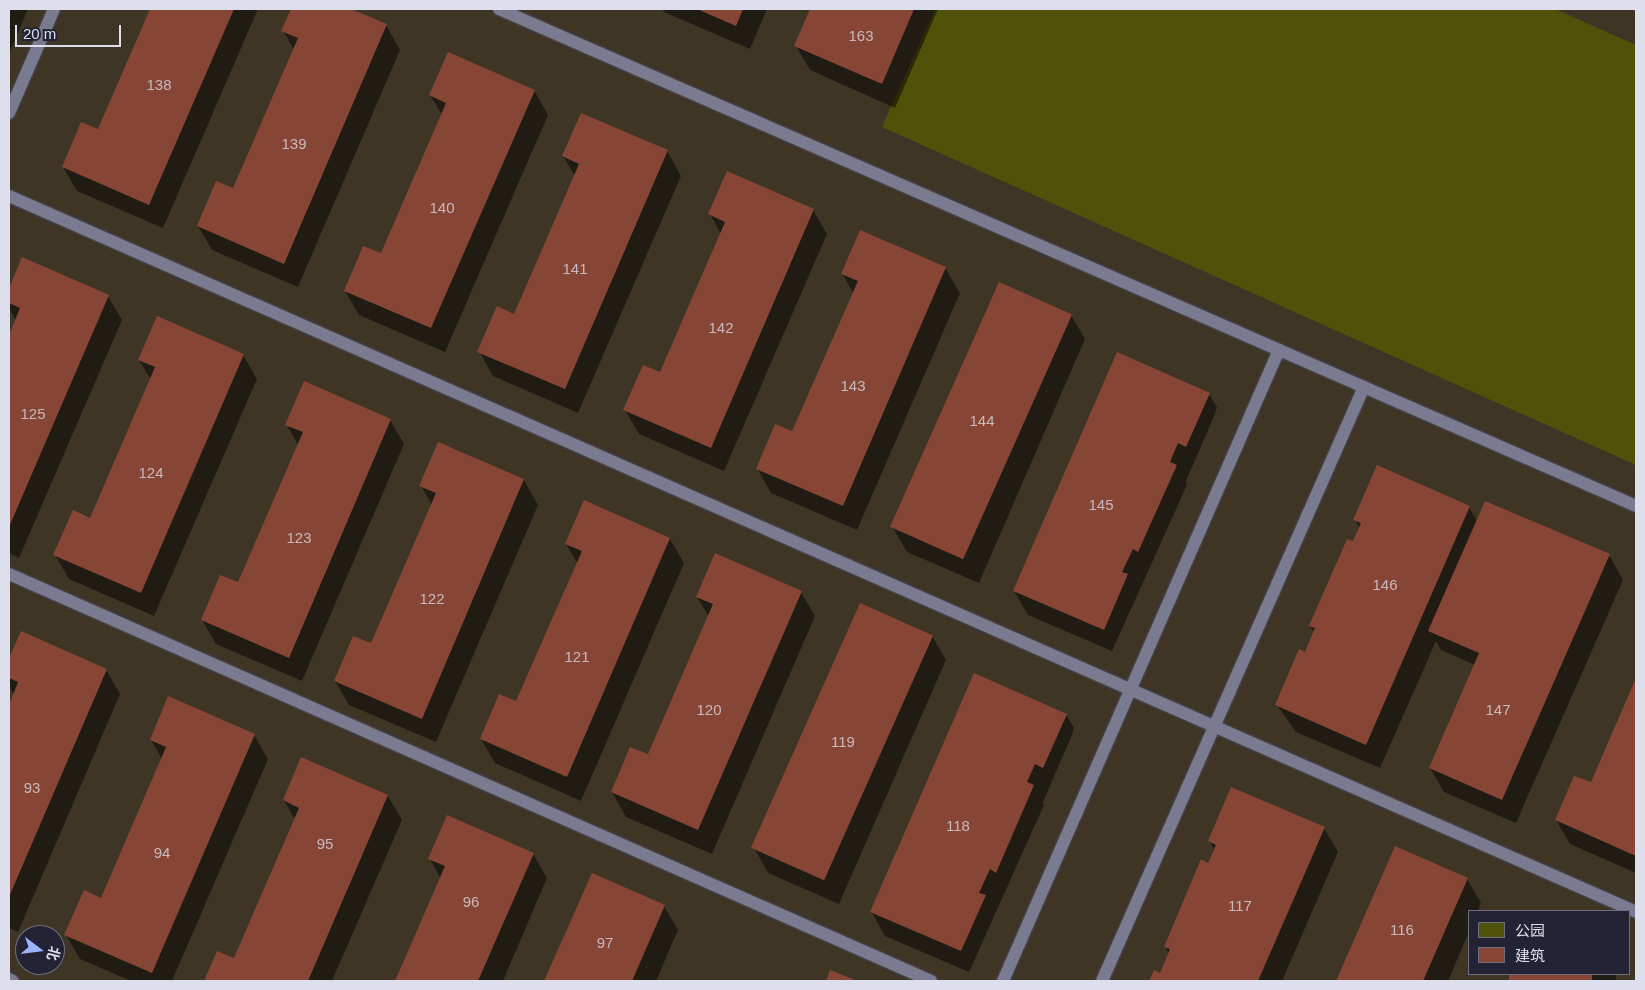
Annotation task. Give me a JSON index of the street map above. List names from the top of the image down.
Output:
{
  "house_numbers": [
    "163",
    "138",
    "139",
    "140",
    "141",
    "142",
    "143",
    "125",
    "144",
    "124",
    "145",
    "123",
    "146",
    "122",
    "121",
    "120",
    "147",
    "119",
    "93",
    "118",
    "95",
    "94",
    "96",
    "117",
    "116",
    "97"
  ],
  "legend": ["公园", "建筑"],
  "scale_bar": "20 m",
  "north": "right"
}
